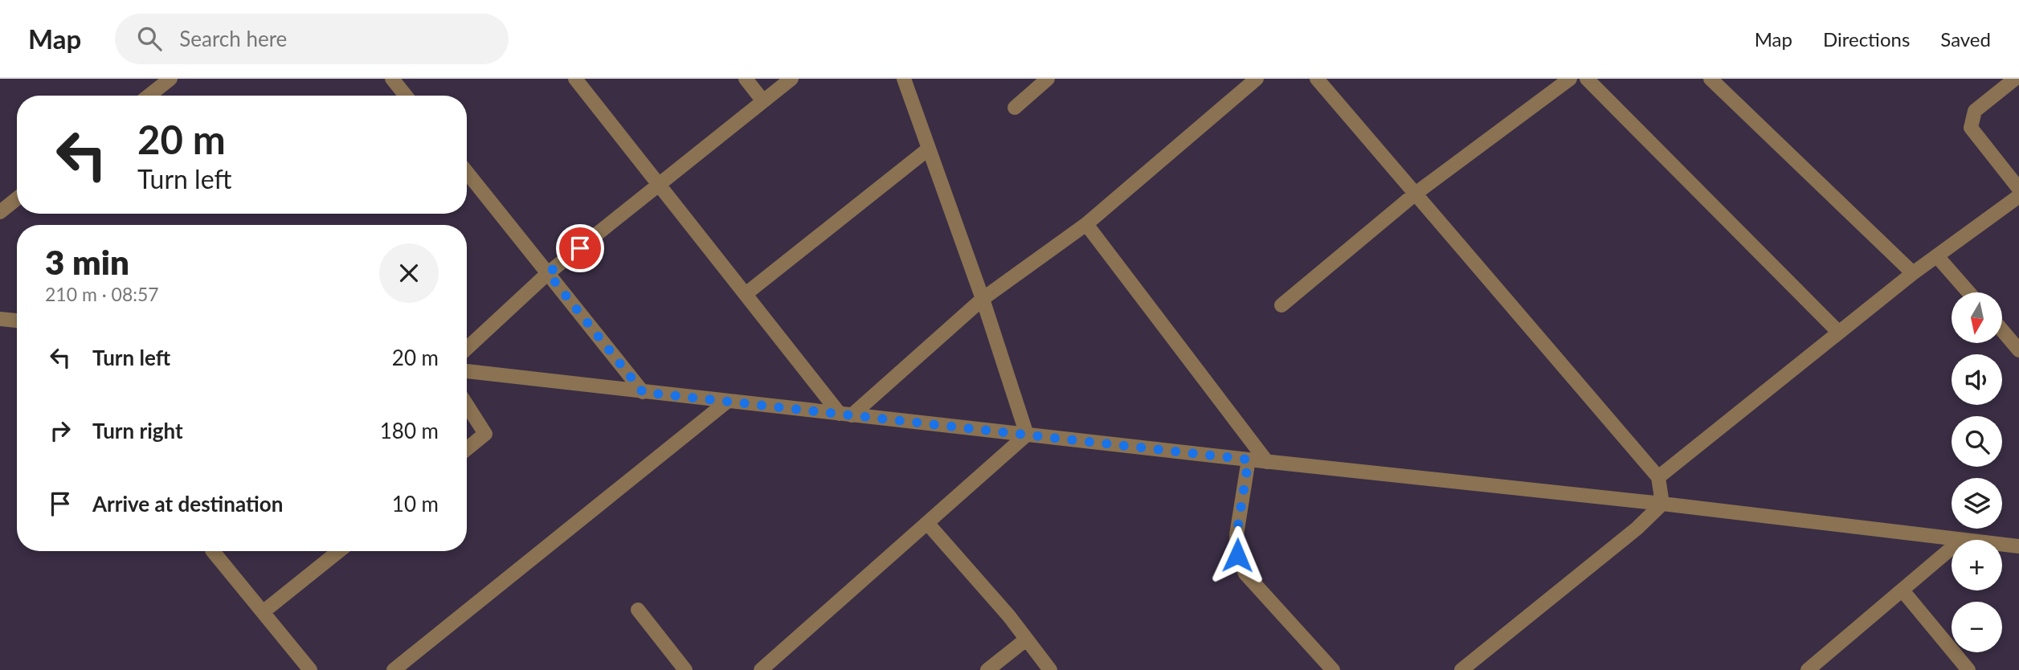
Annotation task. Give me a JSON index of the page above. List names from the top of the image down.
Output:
{
  "north": "bottom",
  "page": {
    "header": "Map",
    "search": "Search here",
    "nav": ["Map", "Directions", "Saved"],
    "turn": ["20 m", "Turn left"],
    "heading": ["3 min", "210 m · 08:57"],
    "map_buttons": ["+", "−"],
    "list": [
      {
        "name": "Turn left",
        "value": "20 m"
      },
      {
        "name": "Turn right",
        "value": "180 m"
      },
      {
        "name": "Arrive at destination",
        "value": "10 m"
      }
    ]
  }
}
